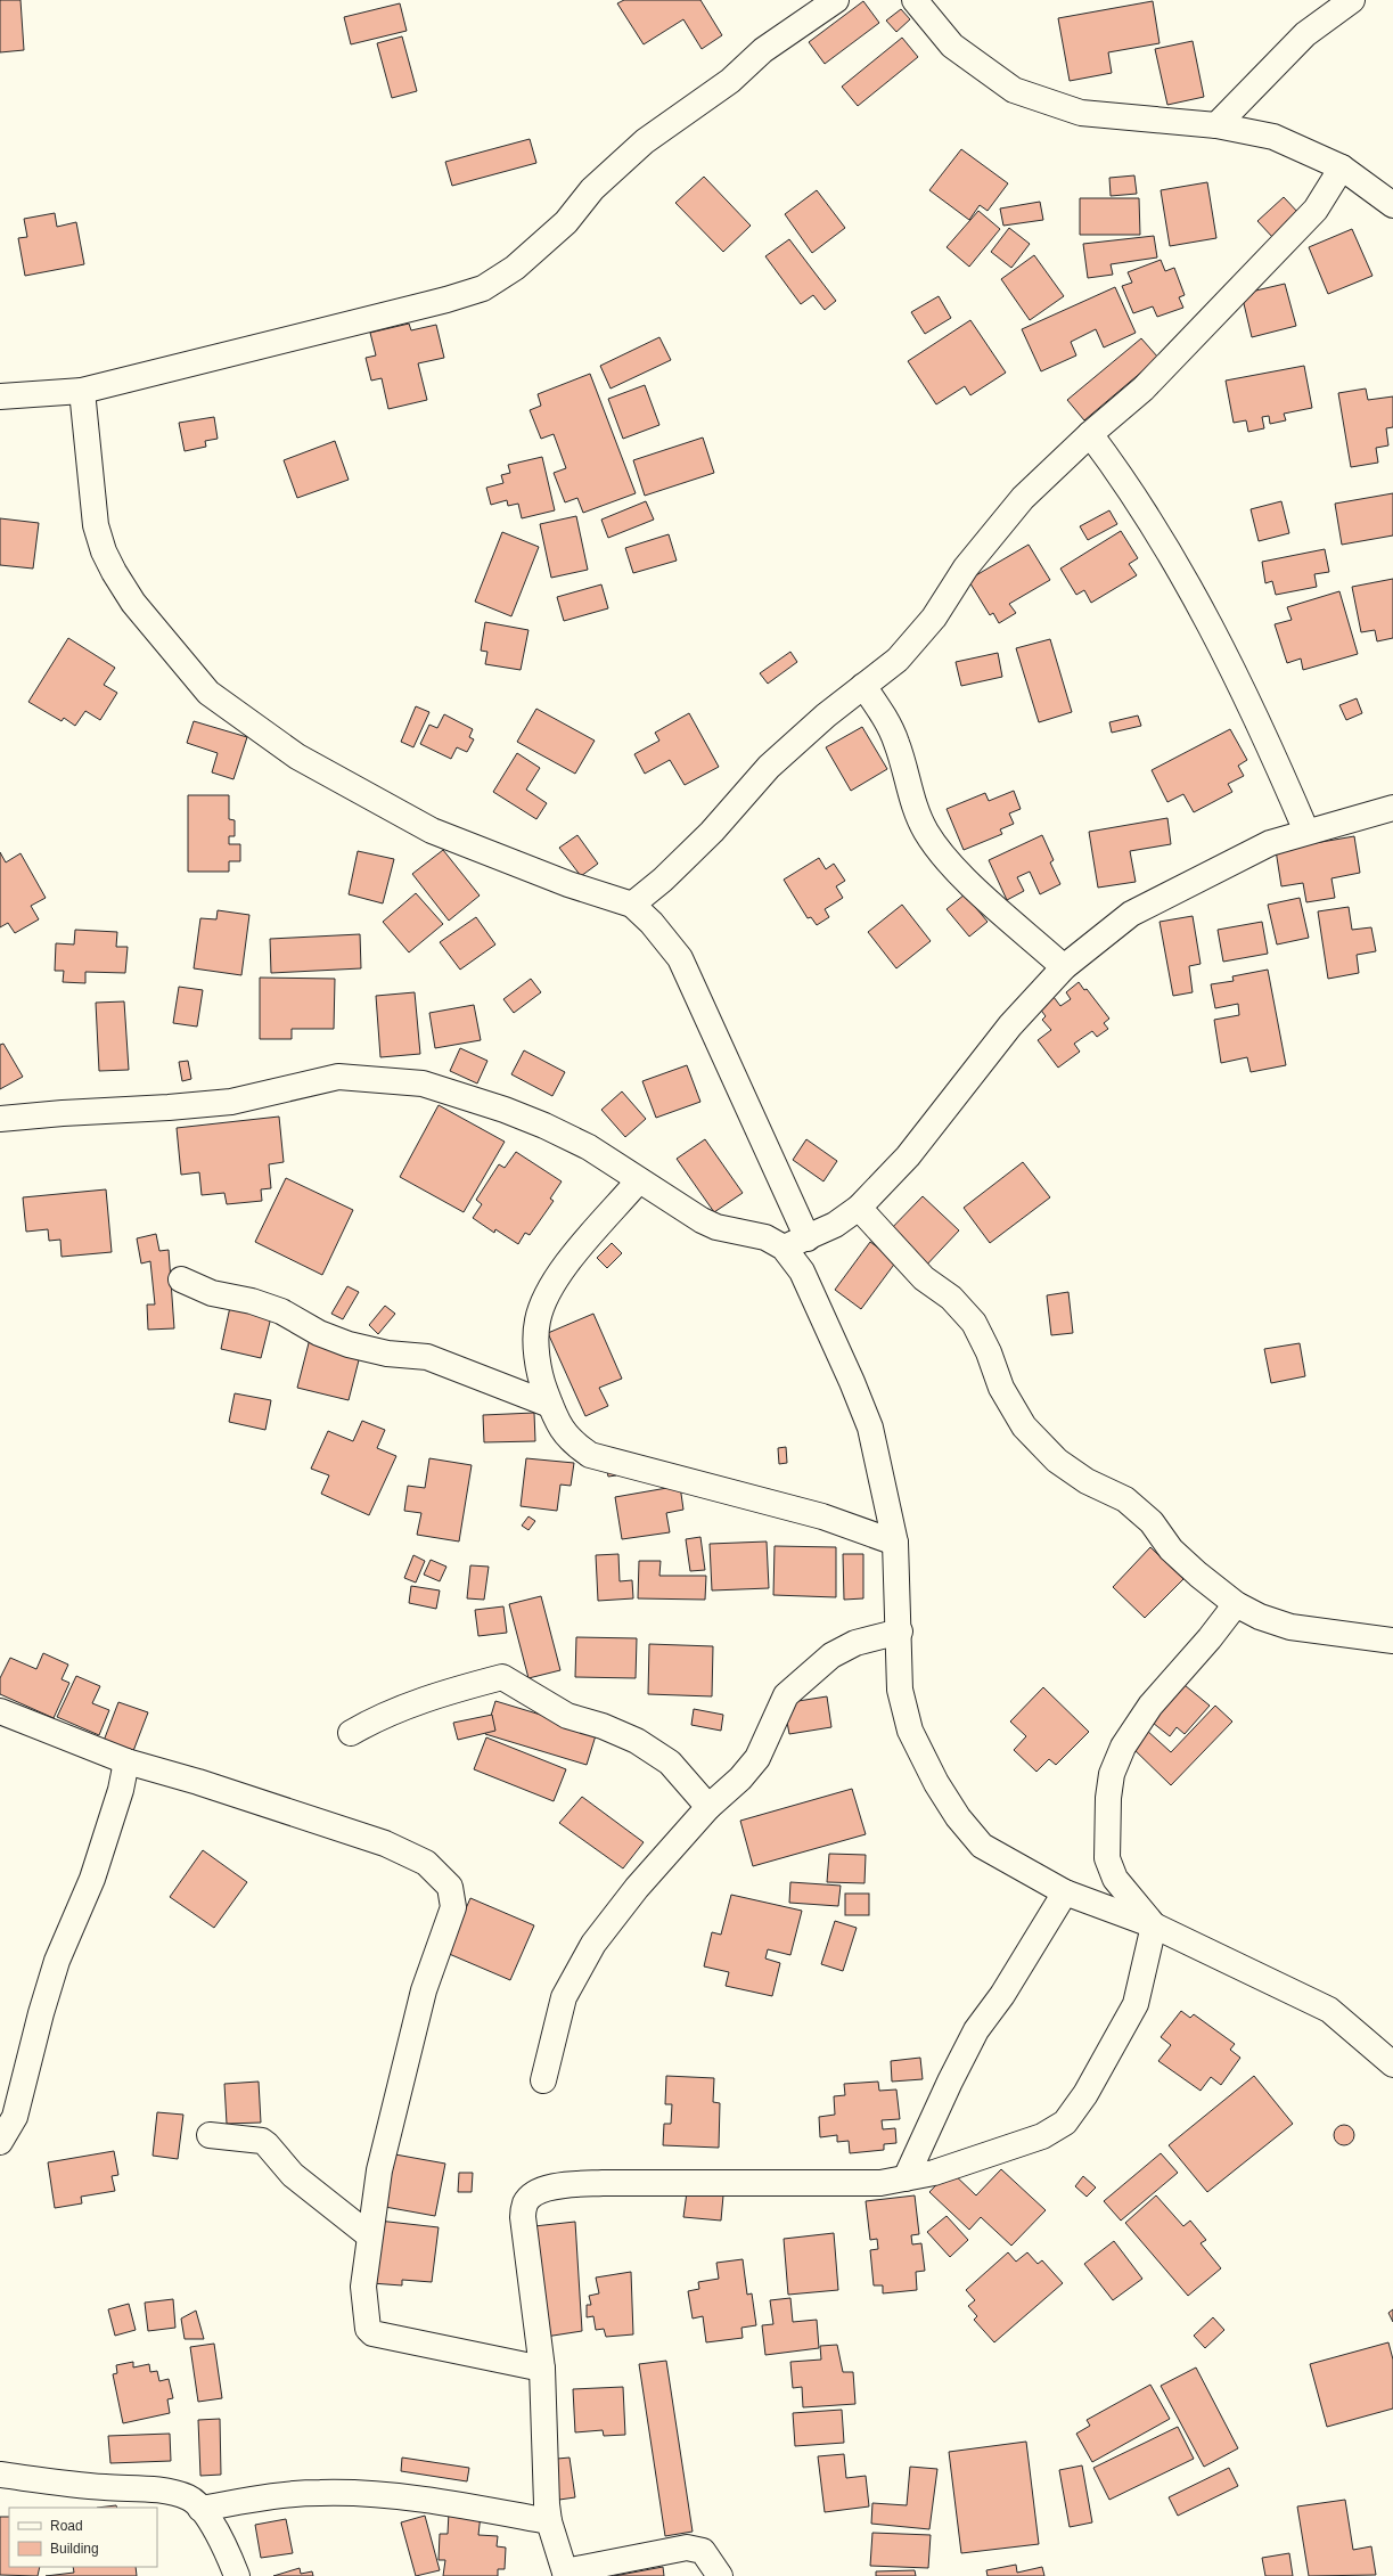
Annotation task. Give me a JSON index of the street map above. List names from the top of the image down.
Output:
{
  "legend": ["Road", "Building"]
}
